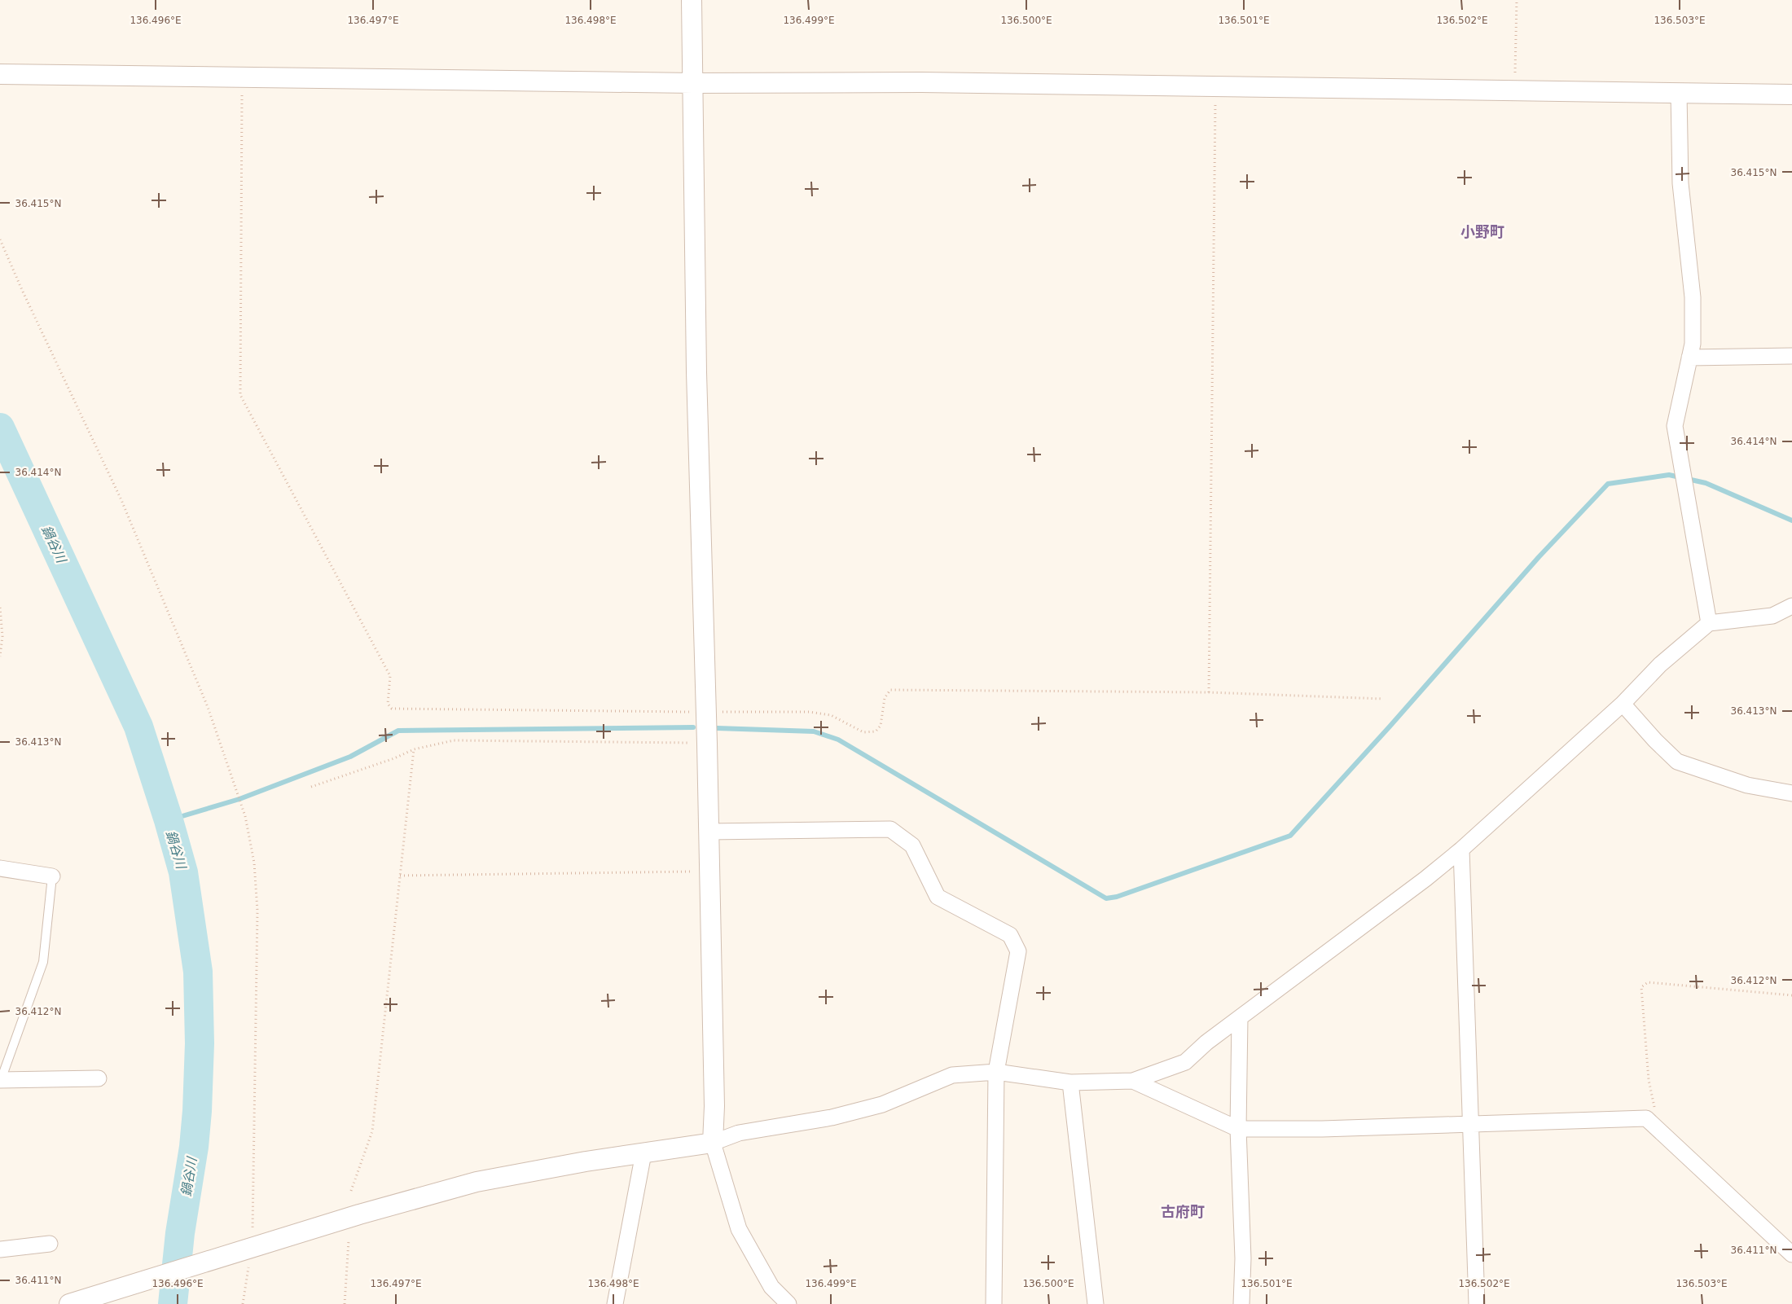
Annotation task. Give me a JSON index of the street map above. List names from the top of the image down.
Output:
{
  "districts": ["小野町", "古府町"],
  "water": ["鍋谷川"],
  "coordinates": [
    "136.496°E",
    "136.497°E",
    "136.498°E",
    "136.499°E",
    "136.500°E",
    "136.501°E",
    "136.502°E",
    "136.503°E",
    "36.415°N",
    "36.414°N",
    "36.413°N",
    "36.412°N",
    "36.411°N"
  ]
}
